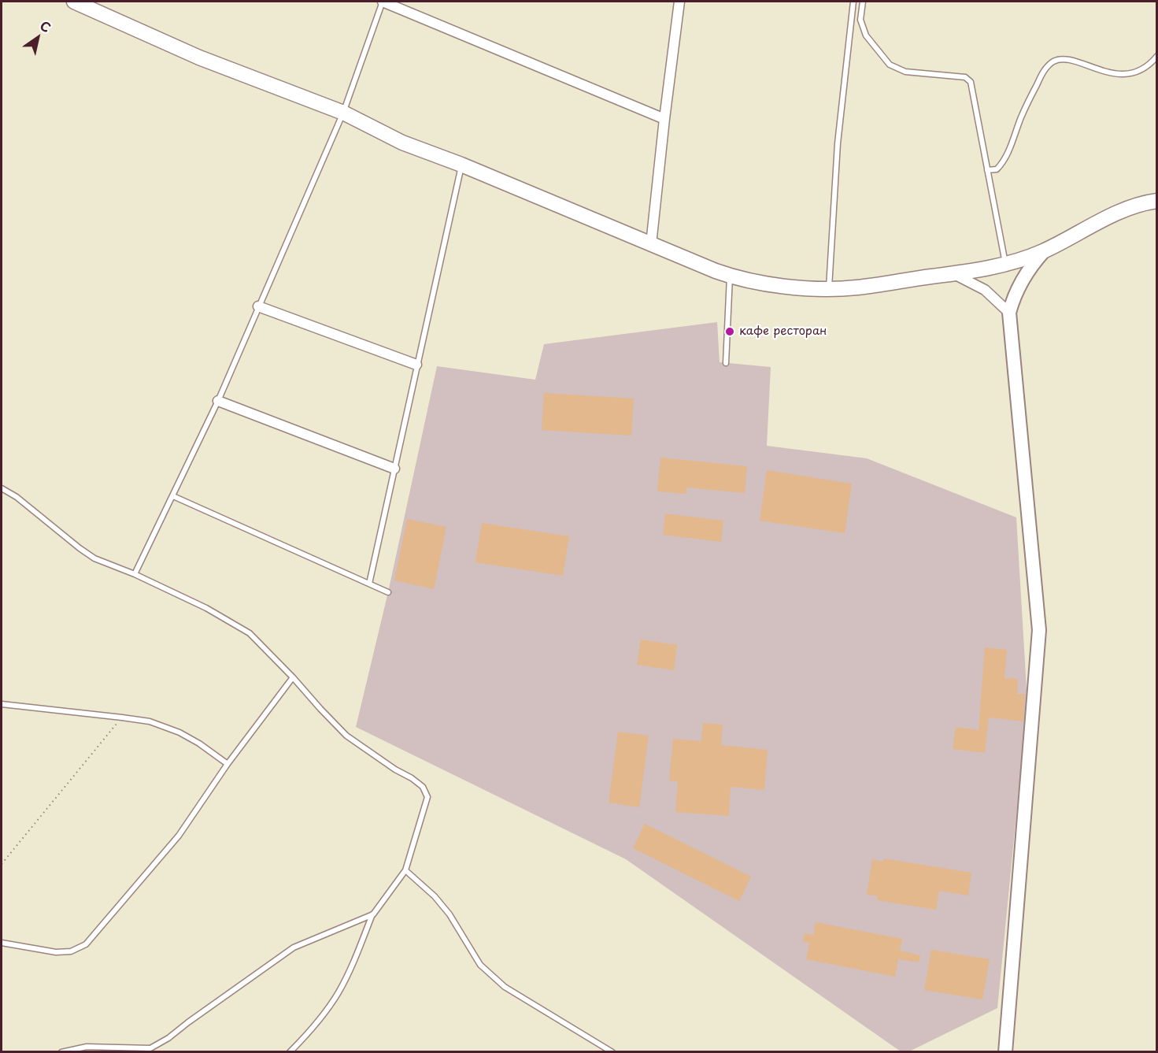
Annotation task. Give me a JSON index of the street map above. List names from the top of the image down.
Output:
{
  "places": ["кафе ресторан"],
  "north": "top right"
}
